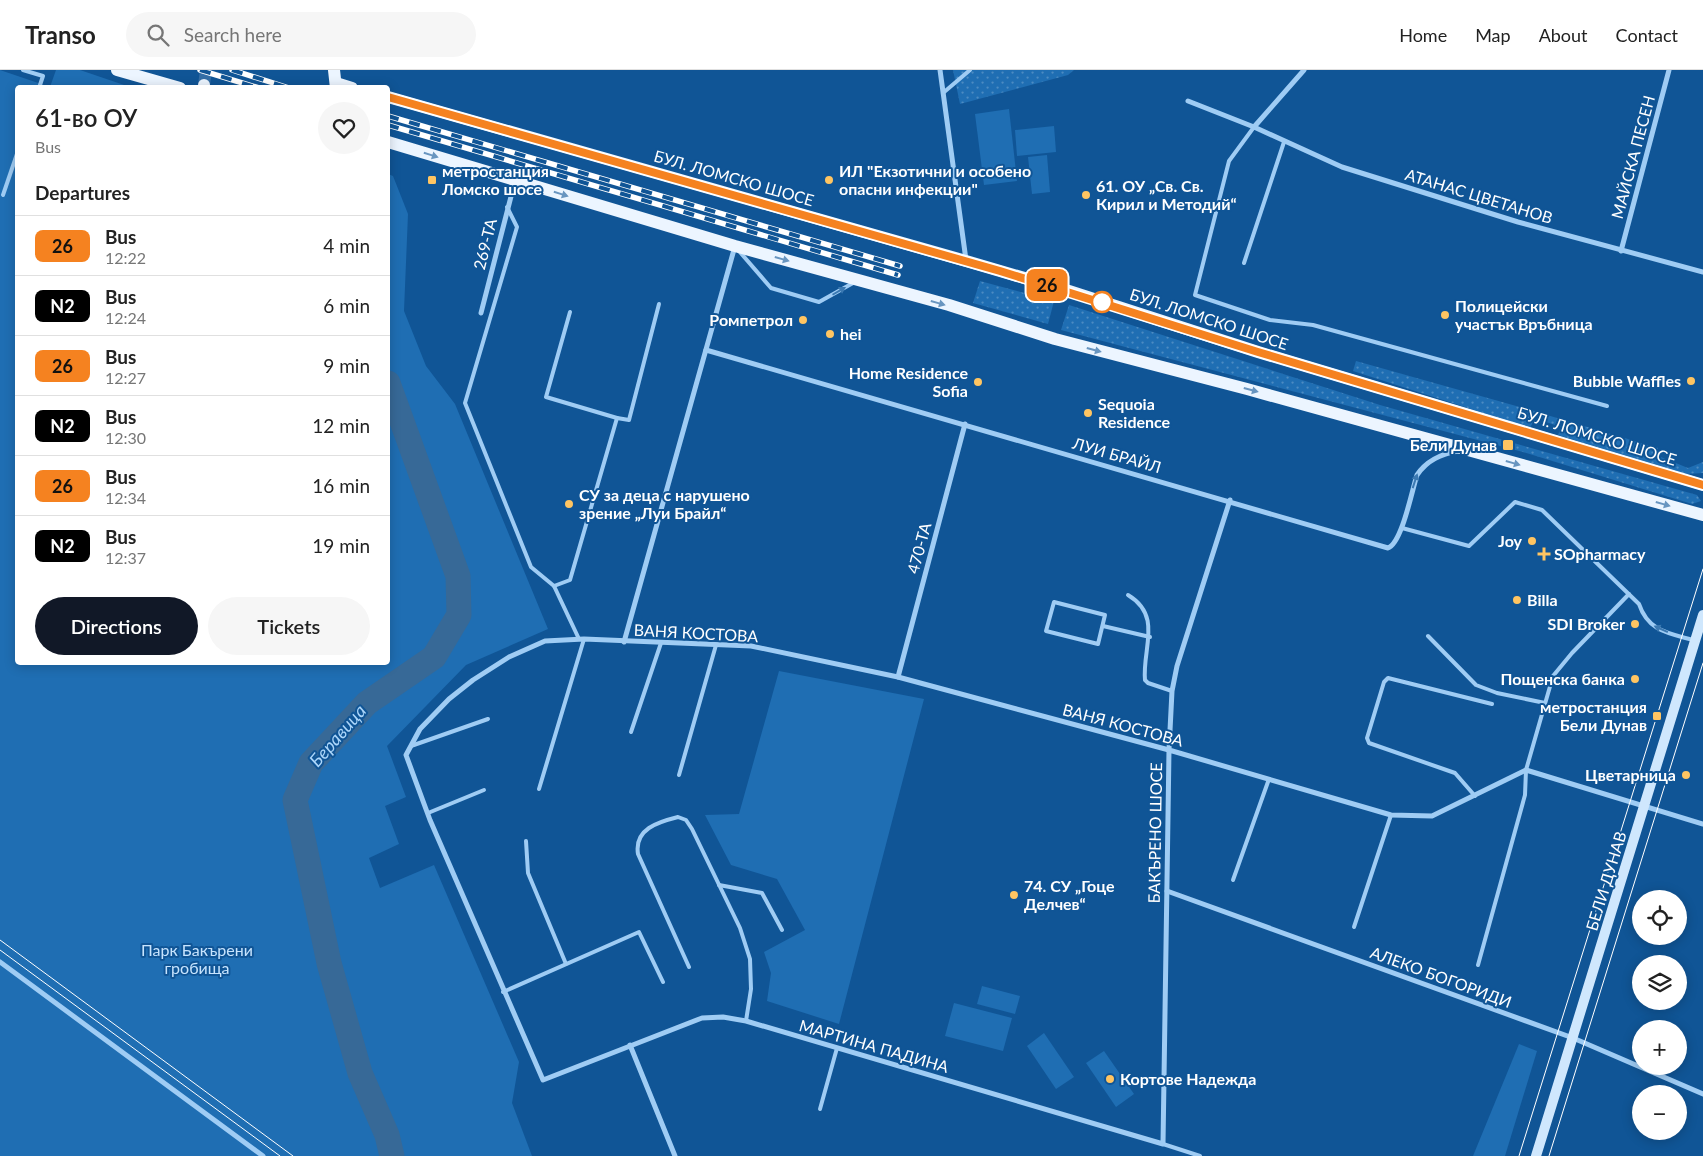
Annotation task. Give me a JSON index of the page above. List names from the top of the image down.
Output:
{
  "streets": {
    "main road": ["БУЛ. ЛОМСКО ШОСЕ"],
    "street": [
      "МАЙСКА ПЕСЕН",
      "АТАНАС ЦВЕТАНОВ",
      "269-ТА",
      "ЛУИ БРАЙЛ",
      "470-ТА",
      "ВАНЯ КОСТОВА",
      "БАКЪРЕНО ШОСЕ",
      "БЕЛИ ДУНАВ",
      "АЛЕКО БОГОРИДИ",
      "МАРТИНА ПАДИНА"
    ]
  },
  "crossings": [
    ["МАЙСКА ПЕСЕН", "АТАНАС ЦВЕТАНОВ"],
    ["ЛУИ БРАЙЛ", "470-ТА"],
    ["ЛУИ БРАЙЛ", "БАКЪРЕНО ШОСЕ"],
    ["470-ТА", "ВАНЯ КОСТОВА"],
    ["ВАНЯ КОСТОВА", "БАКЪРЕНО ШОСЕ"],
    ["БАКЪРЕНО ШОСЕ", "АЛЕКО БОГОРИДИ"],
    ["БАКЪРЕНО ШОСЕ", "МАРТИНА ПАДИНА"],
    ["БЕЛИ ДУНАВ", "АЛЕКО БОГОРИДИ"]
  ],
  "water": ["Беравица"],
  "parks": ["Парк Бакърени гробища"],
  "places": {
    "transit": ["метростанция Ломско шосе", "Бели Дунав", "метростанция Бели Дунав"],
    "other": [
      "ИЛ \"Екзотични и особено опасни инфекции\"",
      "61. ОУ „Св. Св. Кирил и Методий“",
      "Полицейски участък Връбница",
      "Ромпетрол",
      "hei",
      "Bubble Waffles",
      "Home Residence Sofia",
      "Sequoia Residence",
      "СУ за деца с нарушено зрение „Луи Брайл“",
      "Joy",
      "Billa",
      "SDI Broker",
      "Пощенска банка",
      "Цветарница",
      "74. СУ „Гоце Делчев“",
      "Кортове Надежда"
    ],
    "health": ["SOpharmacy"]
  },
  "lines": ["bus line 26"],
  "page": {
    "header": "Transo",
    "search": "Search here",
    "nav": [
      "Home",
      "Map",
      "About",
      "Contact"
    ],
    "on_map": "26",
    "heading": [
      ["61-во ОУ", "Bus"],
      "Departures"
    ],
    "list": [
      {
        "mark": "26",
        "name": "Bus",
        "note": "12:22",
        "value": "4 min"
      },
      {
        "mark": "N2",
        "name": "Bus",
        "note": "12:24",
        "value": "6 min"
      },
      {
        "mark": "26",
        "name": "Bus",
        "note": "12:27",
        "value": "9 min"
      },
      {
        "mark": "N2",
        "name": "Bus",
        "note": "12:30",
        "value": "12 min"
      },
      {
        "mark": "26",
        "name": "Bus",
        "note": "12:34",
        "value": "16 min"
      },
      {
        "mark": "N2",
        "name": "Bus",
        "note": "12:37",
        "value": "19 min"
      }
    ],
    "buttons": ["Directions", "Tickets"],
    "map_buttons": ["+", "−"]
  }
}
